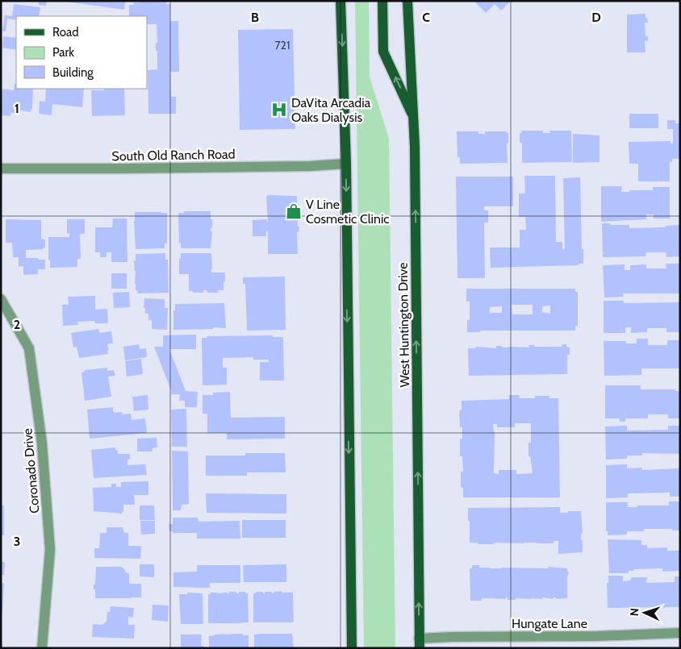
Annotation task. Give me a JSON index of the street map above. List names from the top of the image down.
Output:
{
  "streets": {
    "main road": ["West Huntington Drive"],
    "street": ["South Old Ranch Road", "Coronado Drive", "Hungate Lane"]
  },
  "crossings": [
    ["West Huntington Drive", "Hungate Lane"]
  ],
  "places": {
    "hospital": ["DaVita Arcadia Oaks Dialysis"],
    "shop": ["V Line Cosmetic Clinic"]
  },
  "house_numbers": ["721"],
  "legend": ["Road", "Park", "Building"],
  "north": "left",
  "grid": {
    "columns": ["B", "C", "D"],
    "rows": ["1", "2", "3"]
  }
}
